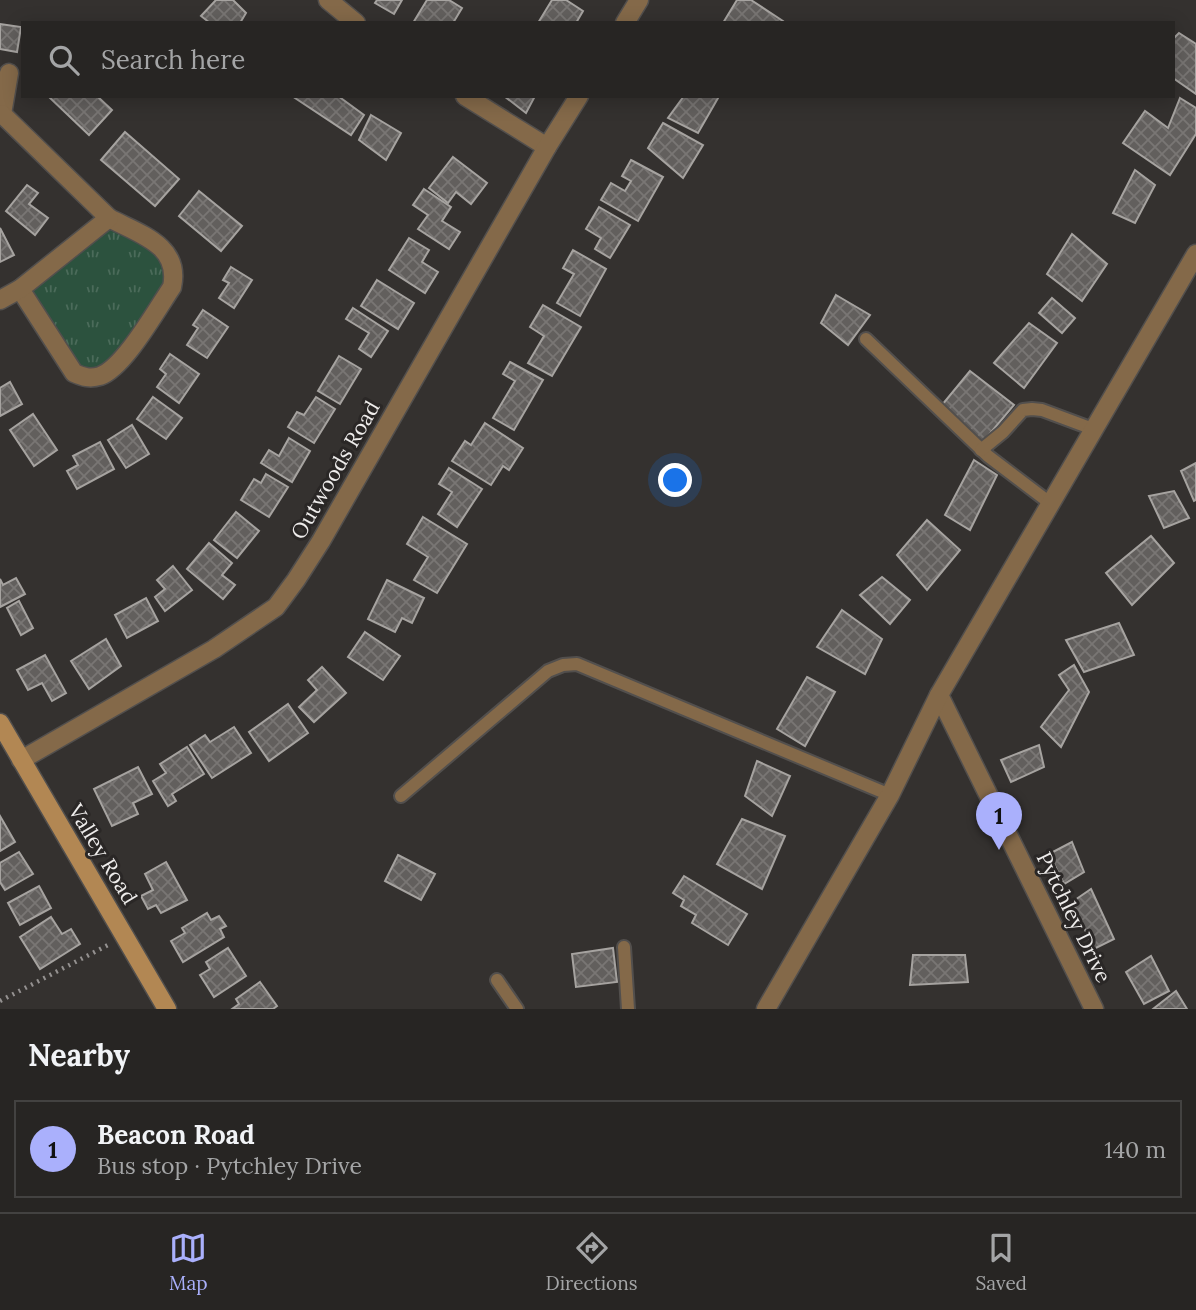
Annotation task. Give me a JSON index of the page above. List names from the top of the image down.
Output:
{
  "streets": {
    "street": ["Outwoods Road", "Valley Road", "Pytchley Drive"]
  },
  "crossings": [
    ["Outwoods Road", "Valley Road"]
  ],
  "page": {
    "search": "Search here",
    "pins": "1",
    "heading": "Nearby",
    "list": [
      {
        "mark": "1",
        "name": "Beacon Road",
        "note": "Bus stop · Pytchley Drive",
        "value": "140 m"
      }
    ],
    "nav": ["Map", "Directions", "Saved"]
  }
}
